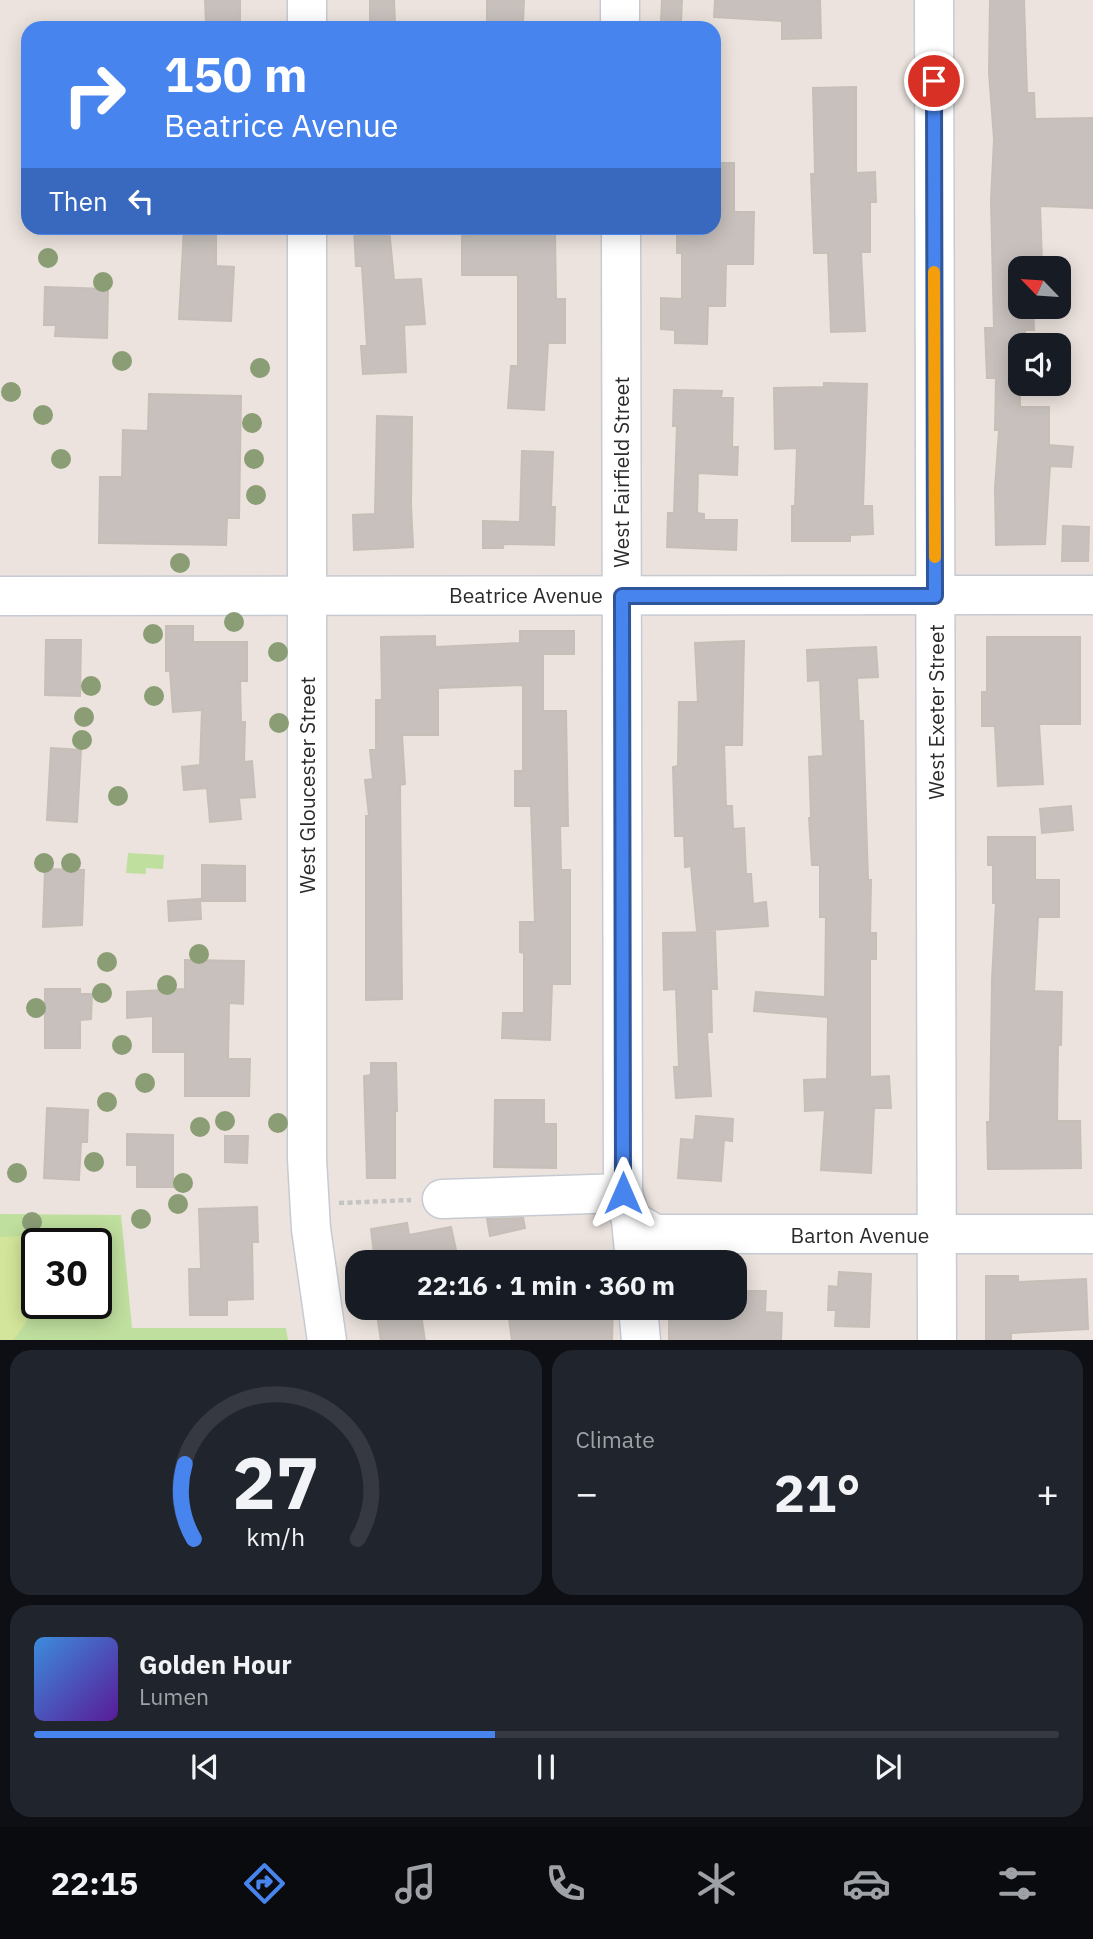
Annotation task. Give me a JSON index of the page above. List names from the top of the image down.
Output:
{
  "streets": {
    "street": [
      "West Fairfield Street",
      "Beatrice Avenue",
      "West Exeter Street",
      "West Gloucester Street",
      "Barton Avenue"
    ]
  },
  "crossings": [
    ["West Fairfield Street", "Beatrice Avenue"],
    ["West Fairfield Street", "Barton Avenue"],
    ["Beatrice Avenue", "West Exeter Street"],
    ["Beatrice Avenue", "West Gloucester Street"],
    ["West Exeter Street", "Barton Avenue"]
  ],
  "north": "top left",
  "page": {
    "turn": ["150 m", "Beatrice Avenue"],
    "then": "Then",
    "limit": "30",
    "trip": "22:16 · 1 min · 360 m",
    "tile": "Climate",
    "heat": ["−", "21°", "+"],
    "song": ["Golden Hour", "Lumen"],
    "tabs": "22:15",
    "gauge": ["27", "km/h"]
  }
}
